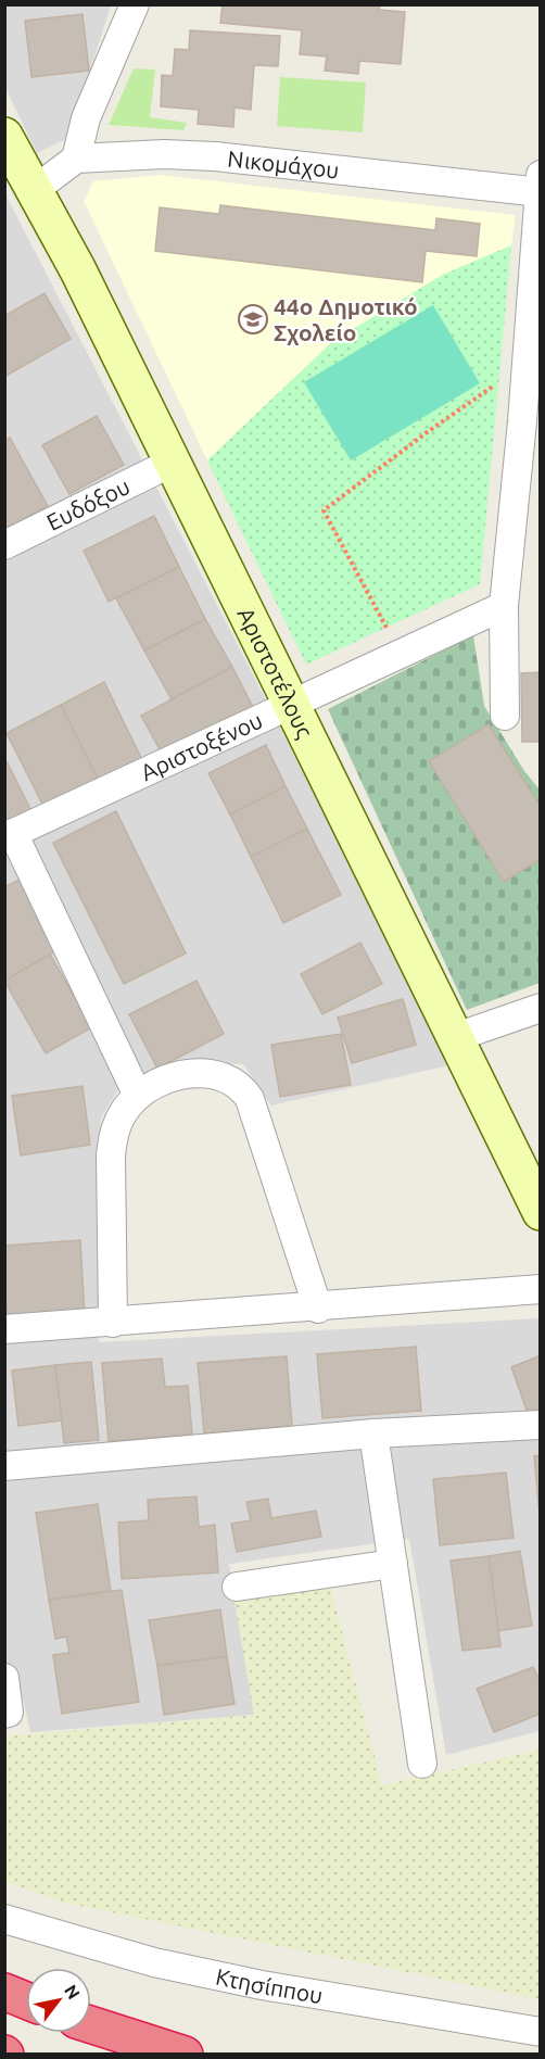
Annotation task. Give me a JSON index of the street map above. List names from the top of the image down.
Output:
{
  "streets": {
    "main road": ["Αριστοτέλους"],
    "street": [
      "Νικομάχου",
      "Ευδόξου",
      "Αριστοξένου",
      "Κτησίππου"
    ]
  },
  "crossings": [
    ["Ευδόξου", "Αριστοτέλους"],
    ["Αριστοτέλους", "Αριστοξένου"]
  ],
  "places": {
    "school or university": ["44ο Δημοτικό Σχολείο"]
  },
  "north": "top right"
}
